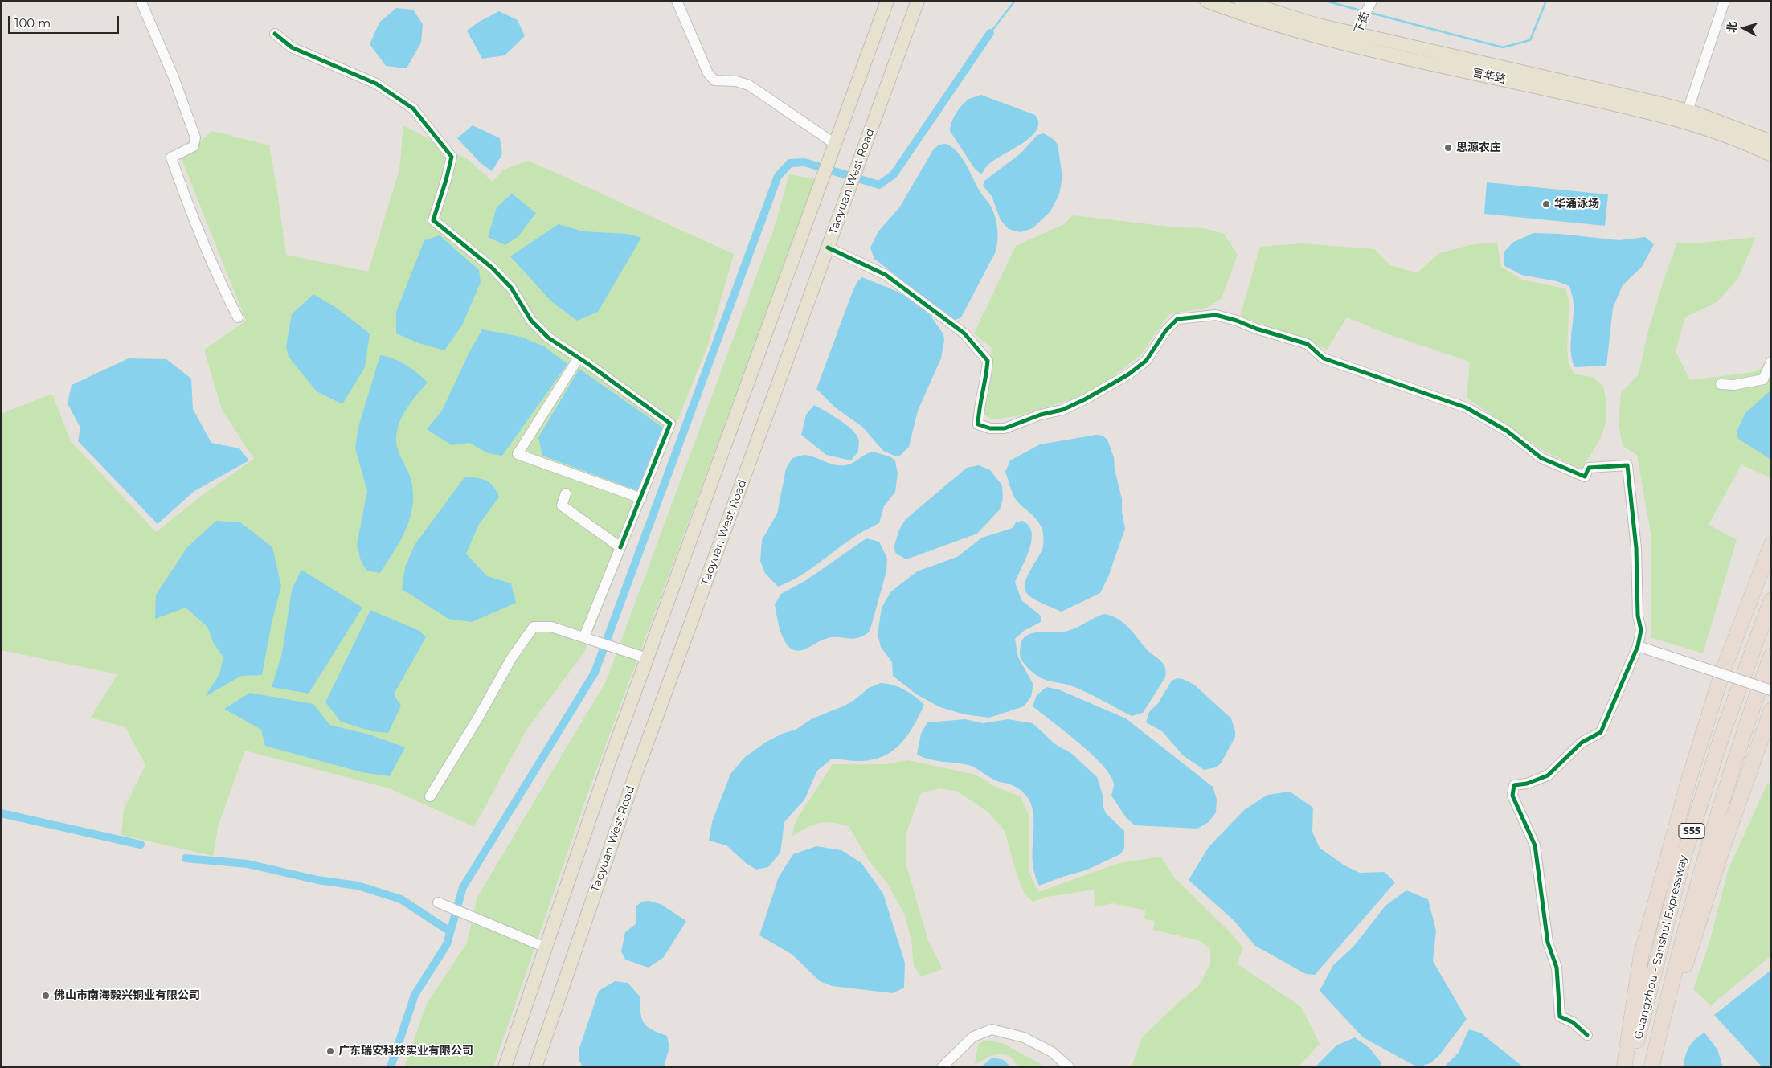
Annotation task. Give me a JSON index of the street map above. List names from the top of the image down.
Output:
{
  "streets": {
    "highway": ["S55", "Guangzhou - Sanshui Expressway"],
    "main road": ["官华路", "Taoyuan West Road"],
    "street": ["下街"]
  },
  "crossings": [
    ["下街", "官华路"]
  ],
  "places": [
    "思源农庄",
    "华涌泳场",
    "佛山市南海毅兴铜业有限公司",
    "广东瑞安科技实业有限公司"
  ],
  "scale_bar": "100 m",
  "north": "left"
}
